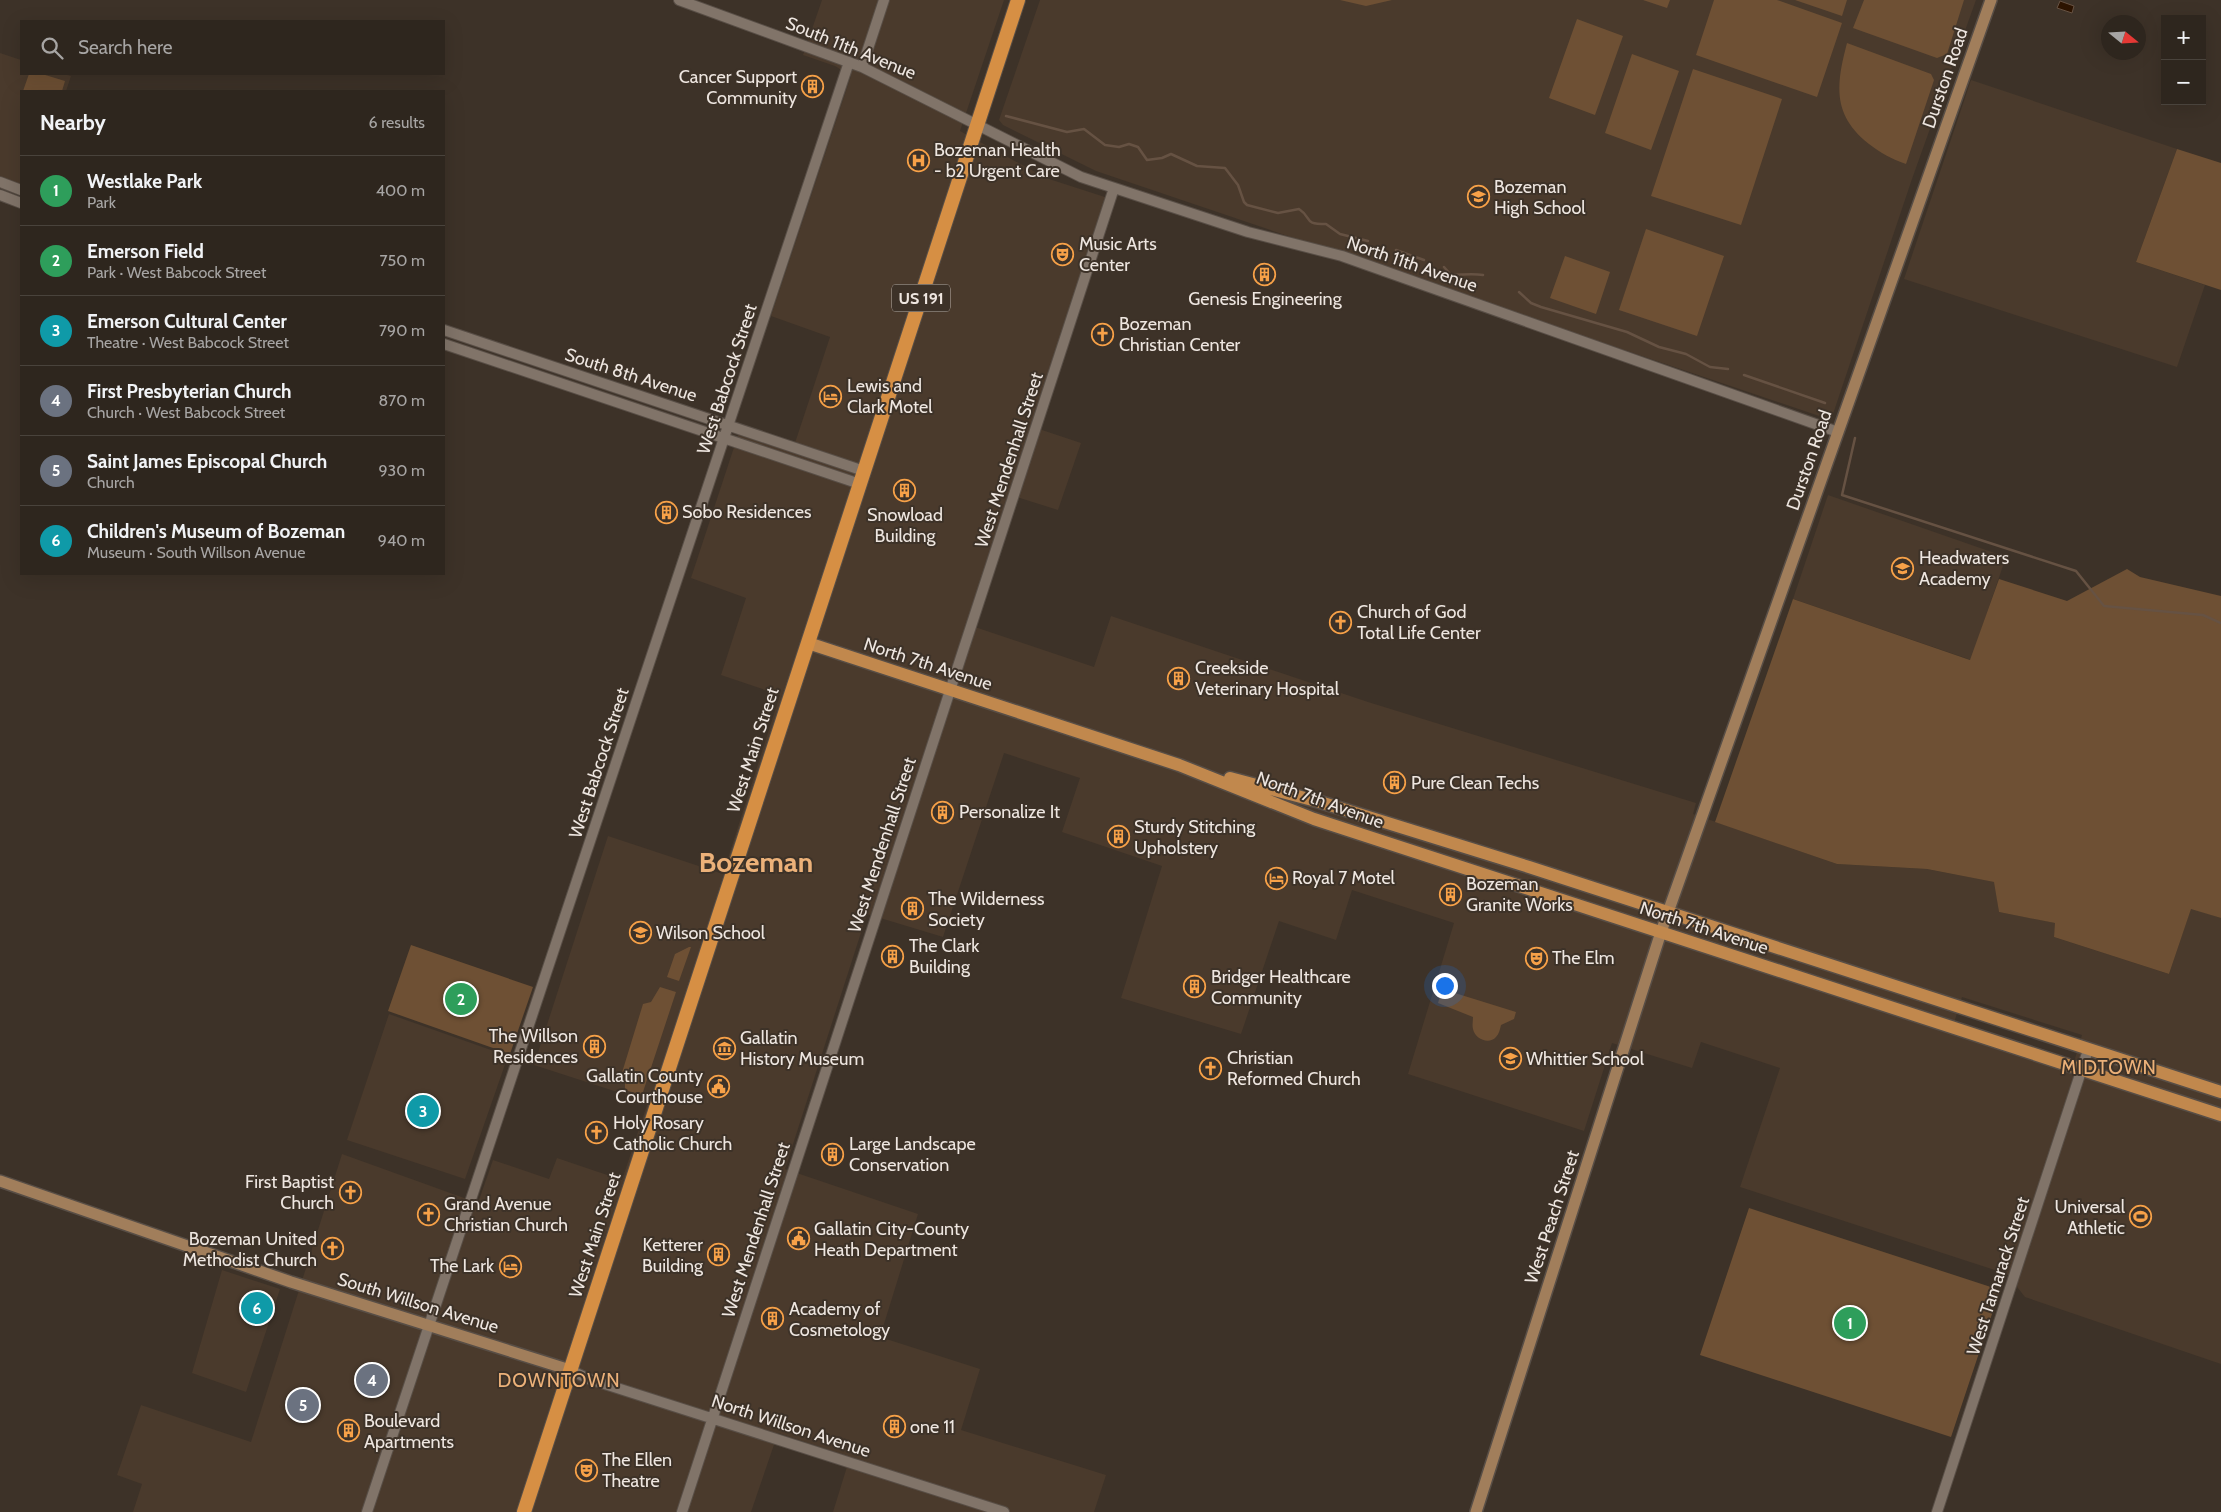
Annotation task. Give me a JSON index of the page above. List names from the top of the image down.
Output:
{
  "streets": {
    "highway": ["US 191", "West Main Street"],
    "main road": [
      "Durston Road",
      "North 7th Avenue",
      "West Peach Street",
      "South Willson Avenue"
    ],
    "street": [
      "South 11th Avenue",
      "North 11th Avenue",
      "South 8th Avenue",
      "West Babcock Street",
      "West Mendenhall Street",
      "West Tamarack Street",
      "North Willson Avenue"
    ]
  },
  "crossings": [
    ["South 11th Avenue", "North 11th Avenue"],
    ["South 11th Avenue", "West Babcock Street"],
    ["South 11th Avenue", "West Main Street"],
    ["Durston Road", "North 11th Avenue"],
    ["Durston Road", "North 7th Avenue"],
    ["Durston Road", "West Peach Street"],
    ["North 11th Avenue", "West Mendenhall Street"],
    ["North 11th Avenue", "West Main Street"],
    ["South 8th Avenue", "West Babcock Street"],
    ["South 8th Avenue", "West Main Street"],
    ["West Babcock Street", "South Willson Avenue"],
    ["West Mendenhall Street", "North 7th Avenue"],
    ["West Mendenhall Street", "North Willson Avenue"],
    ["North 7th Avenue", "West Main Street"],
    ["North 7th Avenue", "West Peach Street"],
    ["North 7th Avenue", "West Tamarack Street"],
    ["West Main Street", "South Willson Avenue"],
    ["West Main Street", "North Willson Avenue"],
    ["South Willson Avenue", "North Willson Avenue"]
  ],
  "districts": ["Bozeman", "MIDTOWN", "DOWNTOWN"],
  "places": {
    "building": [
      "Cancer Support Community",
      "Genesis Engineering",
      "Snowload Building",
      "Sobo Residences",
      "Creekside Veterinary Hospital",
      "Pure Clean Techs",
      "Personalize It",
      "Sturdy Stitching Upholstery",
      "Bozeman Granite Works",
      "The Wilderness Society",
      "The Clark Building",
      "Bridger Healthcare Community",
      "The Willson Residences",
      "Large Landscape Conservation",
      "Ketterer Building",
      "Academy of Cosmetology",
      "one 11",
      "Boulevard Apartments"
    ],
    "hospital": ["Bozeman Health - b2 Urgent Care"],
    "school or university": [
      "Bozeman High School",
      "Headwaters Academy",
      "Wilson School",
      "Whittier School"
    ],
    "theatre": ["Music Arts Center", "The Elm", "The Ellen Theatre"],
    "church": [
      "Bozeman Christian Center",
      "Church of God Total Life Center",
      "Christian Reformed Church",
      "Holy Rosary Catholic Church",
      "First Baptist Church",
      "Grand Avenue Christian Church",
      "Bozeman United Methodist Church"
    ],
    "hotel": ["Lewis and Clark Motel", "Royal 7 Motel", "The Lark"],
    "museum": ["Gallatin History Museum"],
    "public building": ["Gallatin County Courthouse", "Gallatin City-County Heath Department"],
    "sports": ["Universal Athletic"]
  },
  "north": "right",
  "page": {
    "map_buttons": ["+", "−"],
    "search": "Search here",
    "heading": ["Nearby", "6 results"],
    "list": [
      {
        "mark": "1",
        "name": "Westlake Park",
        "note": "Park",
        "value": "400 m"
      },
      {
        "mark": "2",
        "name": "Emerson Field",
        "note": "Park · West Babcock Street",
        "value": "750 m"
      },
      {
        "mark": "3",
        "name": "Emerson Cultural Center",
        "note": "Theatre · West Babcock Street",
        "value": "790 m"
      },
      {
        "mark": "4",
        "name": "First Presbyterian Church",
        "note": "Church · West Babcock Street",
        "value": "870 m"
      },
      {
        "mark": "5",
        "name": "Saint James Episcopal Church",
        "note": "Church",
        "value": "930 m"
      },
      {
        "mark": "6",
        "name": "Children's Museum of Bozeman",
        "note": "Museum · South Willson Avenue",
        "value": "940 m"
      }
    ],
    "pins": [
      "2",
      "3",
      "6",
      "1",
      "4",
      "5"
    ]
  }
}
